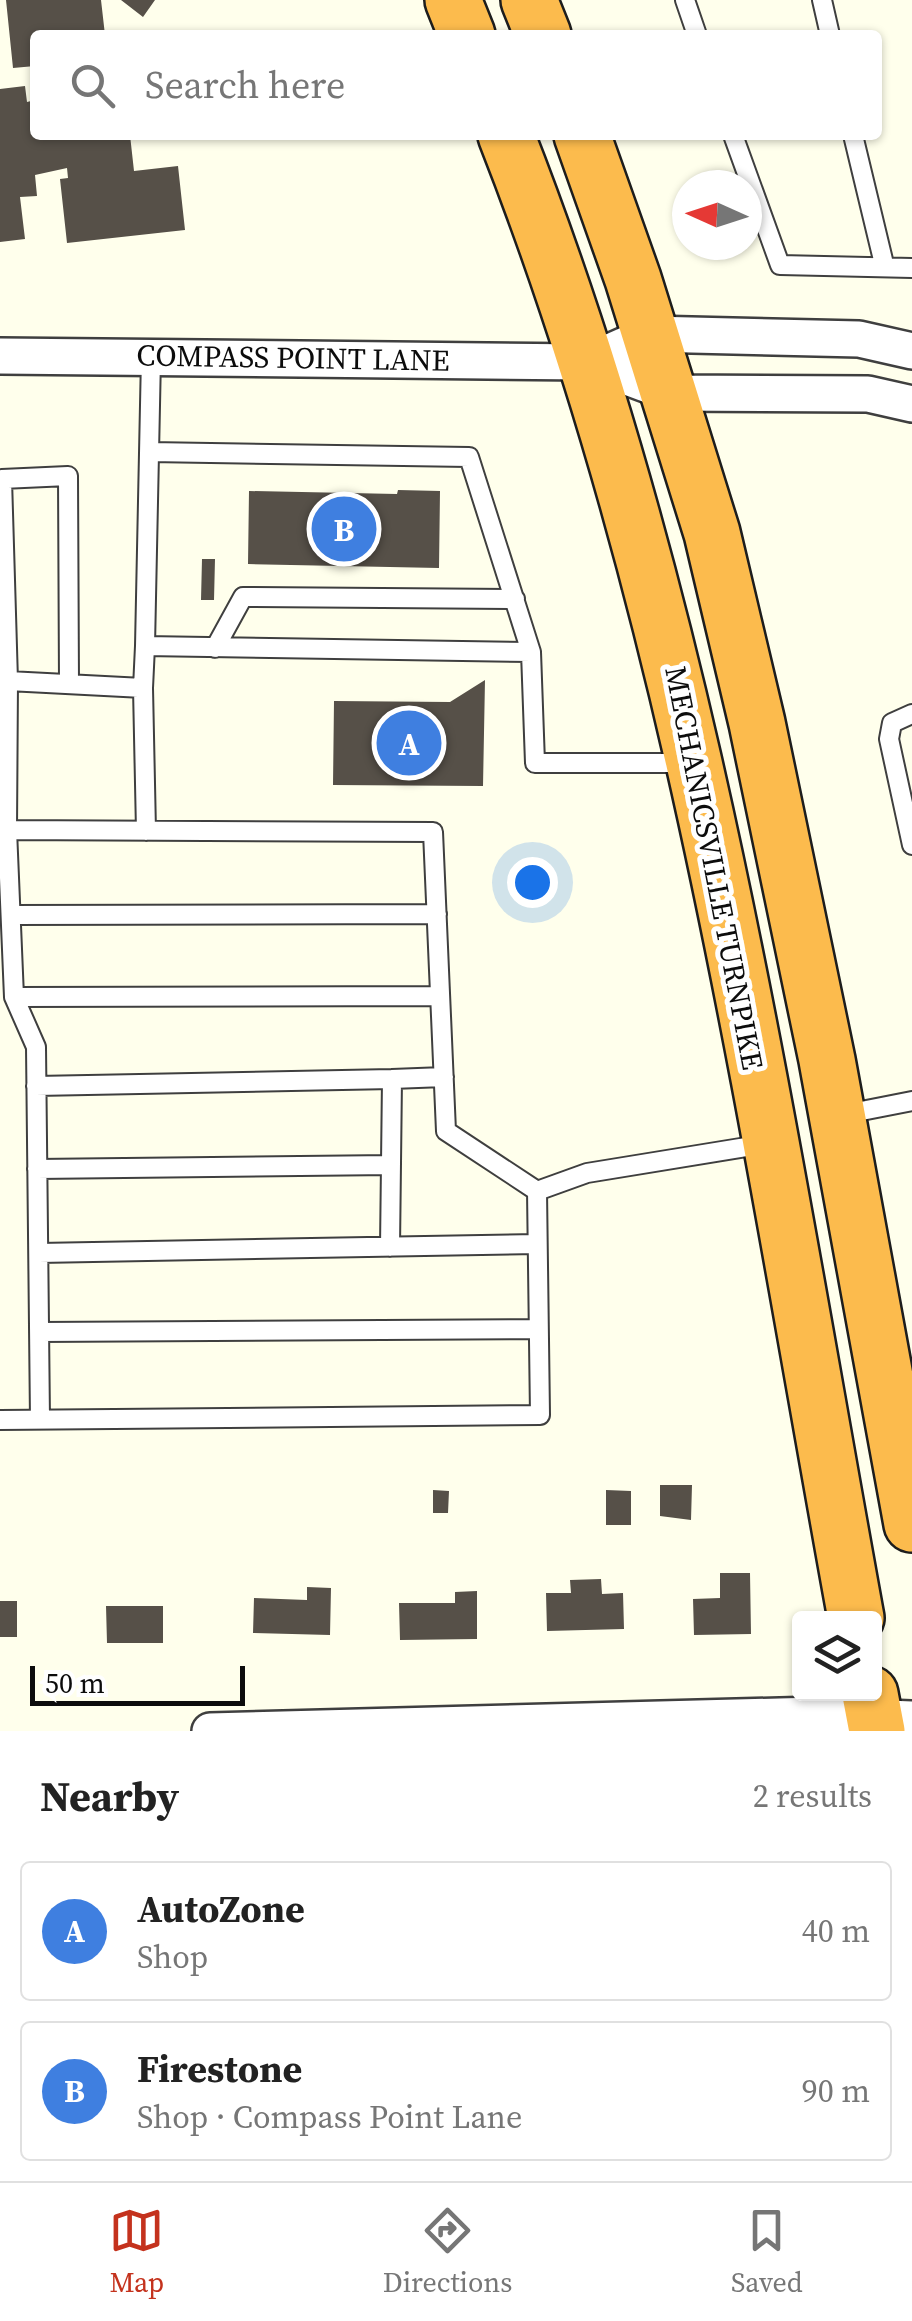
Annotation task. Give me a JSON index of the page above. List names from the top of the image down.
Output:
{
  "streets": {
    "highway": ["MECHANICSVILLE TURNPIKE"],
    "street": ["COMPASS POINT LANE"]
  },
  "crossings": [
    ["COMPASS POINT LANE", "MECHANICSVILLE TURNPIKE"]
  ],
  "scale_bar": "50 m",
  "north": "left",
  "page": {
    "search": "Search here",
    "pins": ["B", "A"],
    "scale": "50 m",
    "heading": ["Nearby", "2 results"],
    "list": [
      {
        "mark": "A",
        "name": "AutoZone",
        "note": "Shop",
        "value": "40 m"
      },
      {
        "mark": "B",
        "name": "Firestone",
        "note": "Shop · Compass Point Lane",
        "value": "90 m"
      }
    ],
    "nav": ["Map", "Directions", "Saved"]
  }
}
